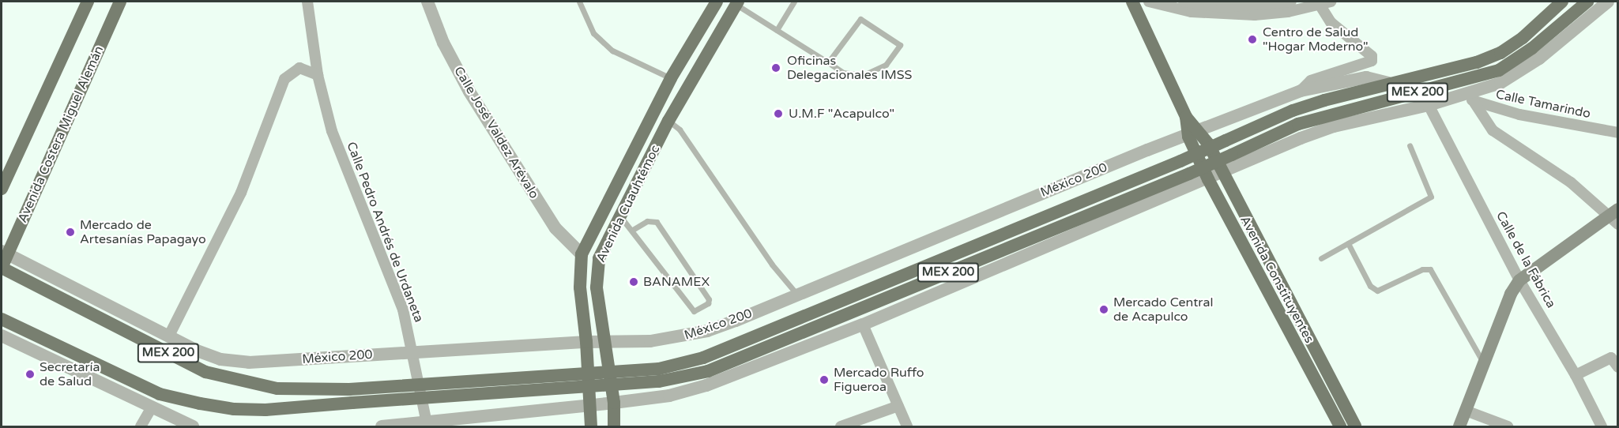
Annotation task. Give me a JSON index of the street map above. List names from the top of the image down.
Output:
{
  "streets": {
    "main road": [
      "MEX 200",
      "Avenida Costera Miguel Alemán",
      "México 200",
      "Avenida Cuauhtémoc",
      "Avenida Constituyentes"
    ],
    "street": [
      "Calle Tamarindo",
      "Calle José Valdez Arévalo",
      "Calle Pedro Andrés de Urdaneta",
      "Calle de la Fábrica"
    ]
  },
  "crossings": [
    ["MEX 200", "México 200"],
    ["Calle José Valdez Arévalo", "Avenida Cuauhtémoc"],
    ["Avenida Costera Miguel Alemán", "México 200"],
    ["México 200", "Avenida Cuauhtémoc"],
    ["México 200", "Calle Pedro Andrés de Urdaneta"],
    ["México 200", "Avenida Constituyentes"]
  ],
  "places": [
    "Centro de Salud \"Hogar Moderno\"",
    "Oficinas Delegacionales IMSS",
    "U.M.F \"Acapulco\"",
    "Mercado de Artesanías Papagayo",
    "BANAMEX",
    "Mercado Central de Acapulco",
    "Secretaría de Salud",
    "Mercado Ruffo Figueroa"
  ]
}
